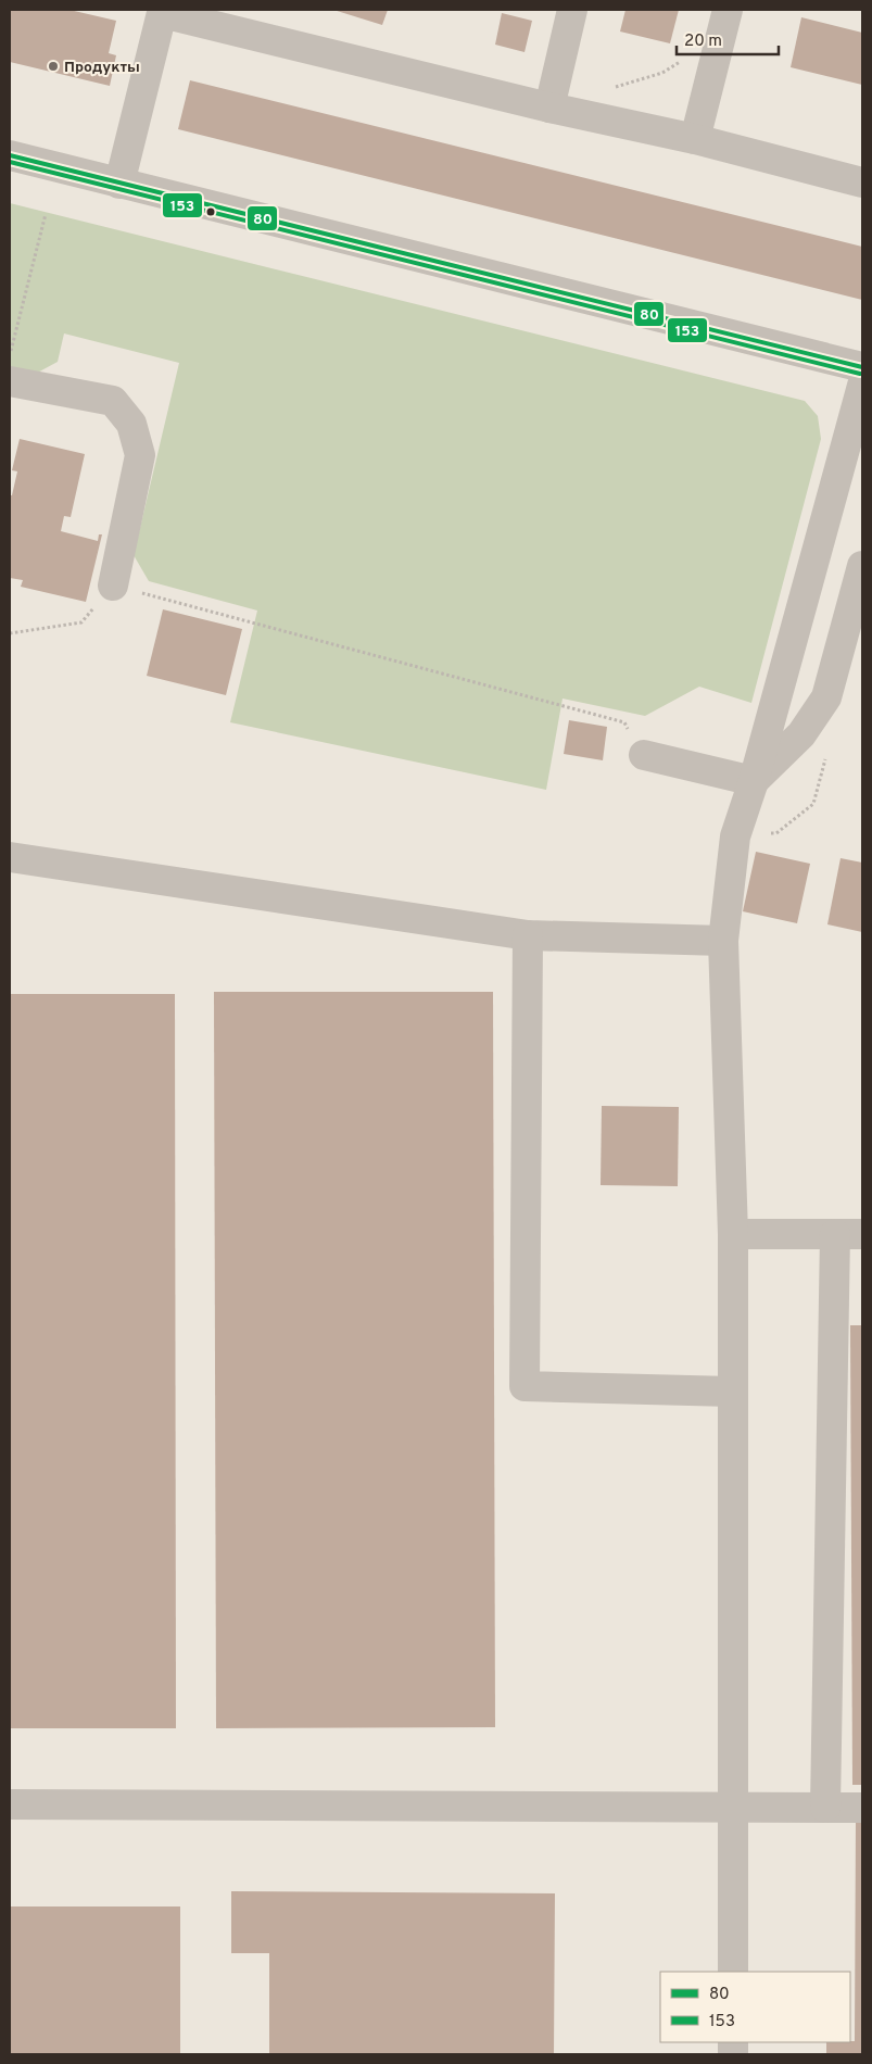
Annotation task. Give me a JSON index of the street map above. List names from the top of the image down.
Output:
{
  "places": ["Продукты"],
  "lines": ["transit line 80", "transit line 153"],
  "legend": ["80", "153"],
  "scale_bar": "20 m"
}
